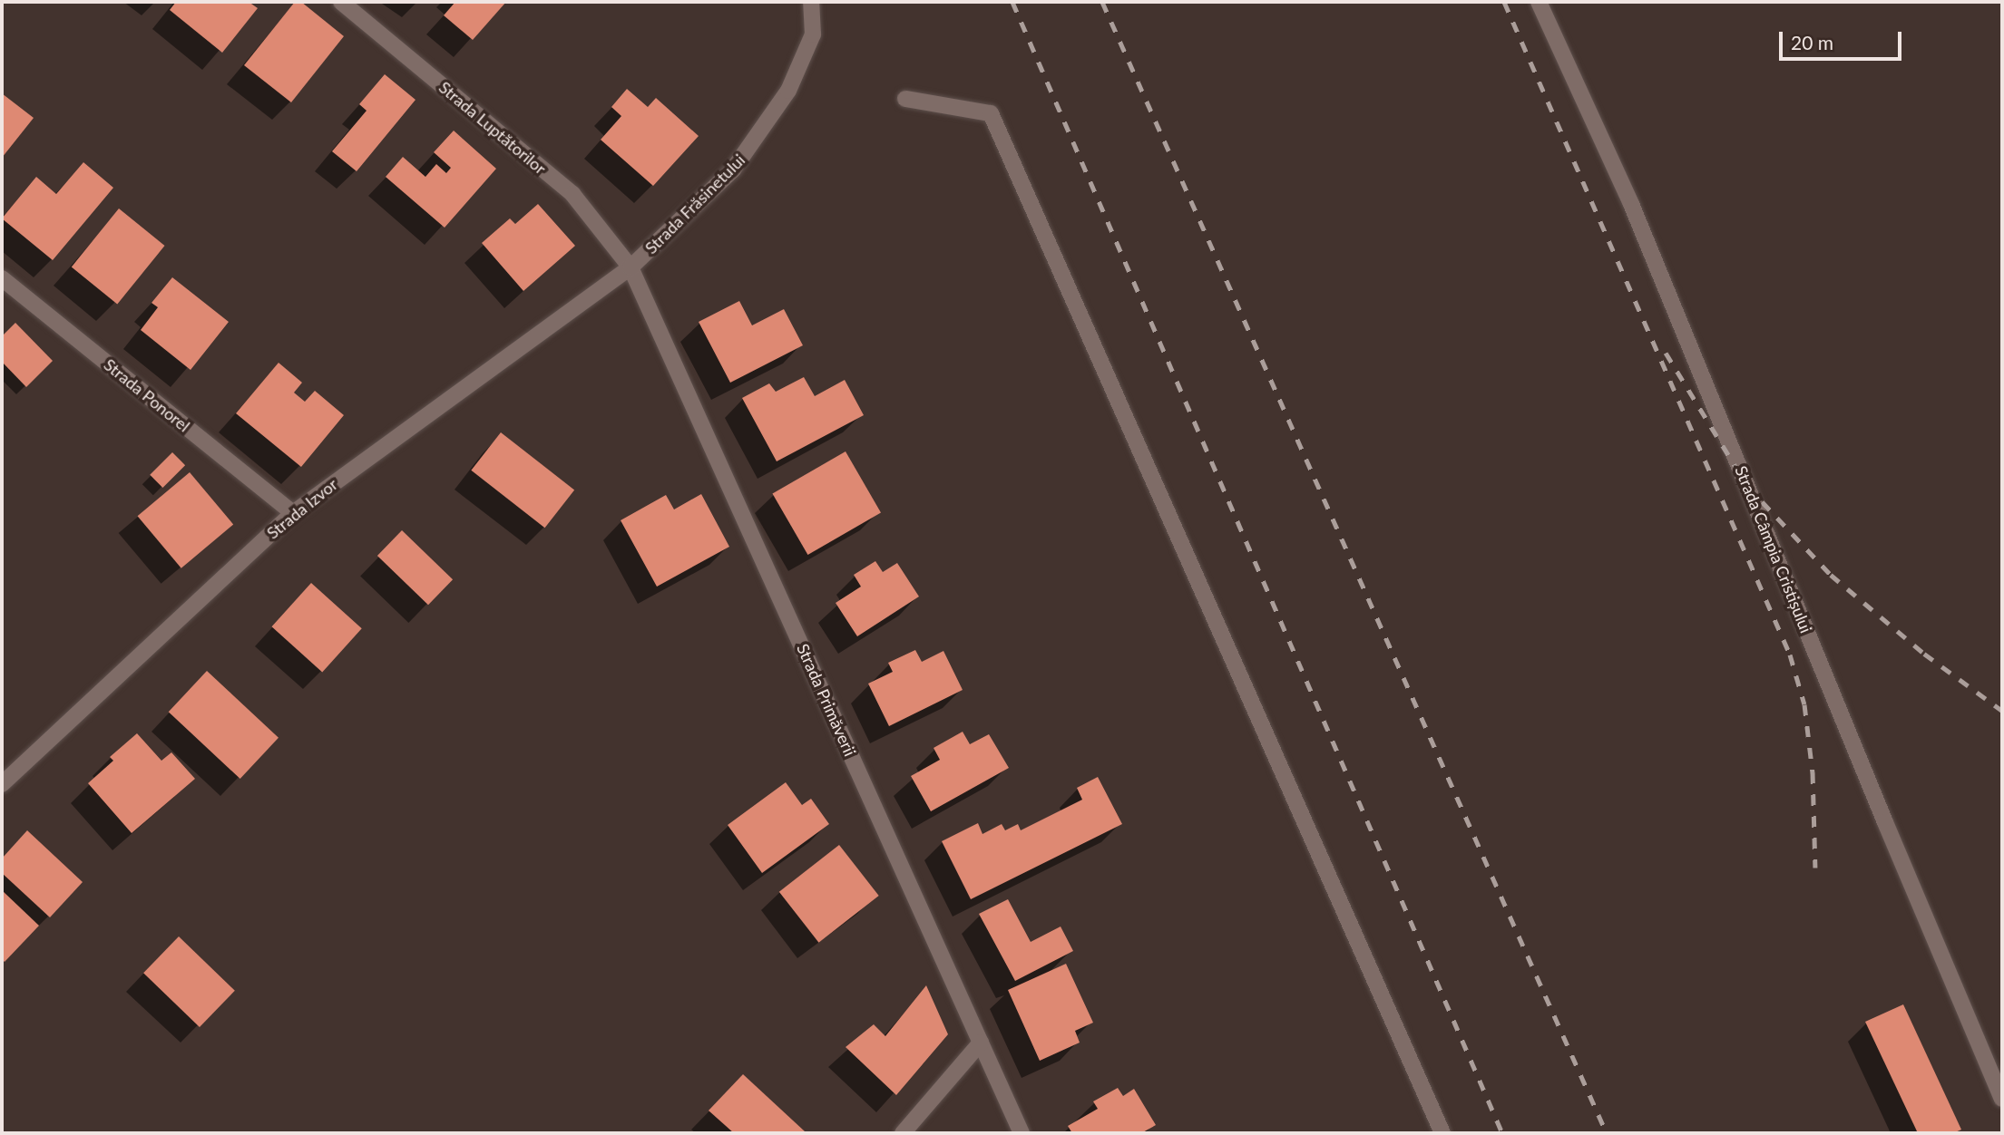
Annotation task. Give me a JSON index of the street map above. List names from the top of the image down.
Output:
{
  "streets": {
    "street": [
      "Strada Luptătorilor",
      "Strada Frăsinetului",
      "Strada Ponorel",
      "Strada Izvor",
      "Strada Câmpia Cristișului",
      "Strada Primăverii"
    ]
  },
  "crossings": [
    ["Strada Luptătorilor", "Strada Frăsinetului"],
    ["Strada Luptătorilor", "Strada Izvor"],
    ["Strada Luptătorilor", "Strada Primăverii"],
    ["Strada Frăsinetului", "Strada Izvor"],
    ["Strada Frăsinetului", "Strada Primăverii"],
    ["Strada Ponorel", "Strada Izvor"],
    ["Strada Izvor", "Strada Primăverii"]
  ],
  "scale_bar": "20 m"
}
